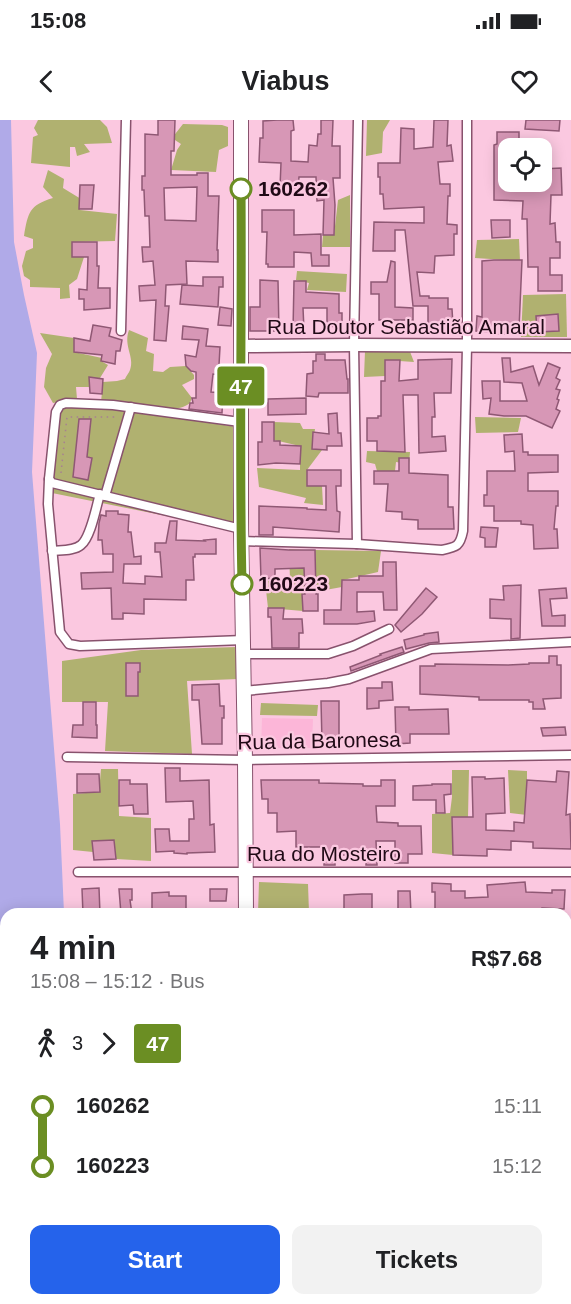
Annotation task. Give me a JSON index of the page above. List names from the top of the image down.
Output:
{
  "streets": {
    "street": ["Rua Doutor Sebastião Amaral", "Rua da Baronesa", "Rua do Mosteiro"]
  },
  "places": ["160262", "160223"],
  "lines": ["bus line 47"],
  "page": {
    "status": "15:08",
    "header": "Viabus",
    "on_map": "47",
    "heading": ["4 min", "15:08 – 15:12 · Bus", "R$7.68"],
    "legs": ["3", "47"],
    "list": [
      {
        "name": "160262",
        "value": "15:11"
      },
      {
        "name": "160223",
        "value": "15:12"
      }
    ],
    "buttons": ["Start", "Tickets"]
  }
}
